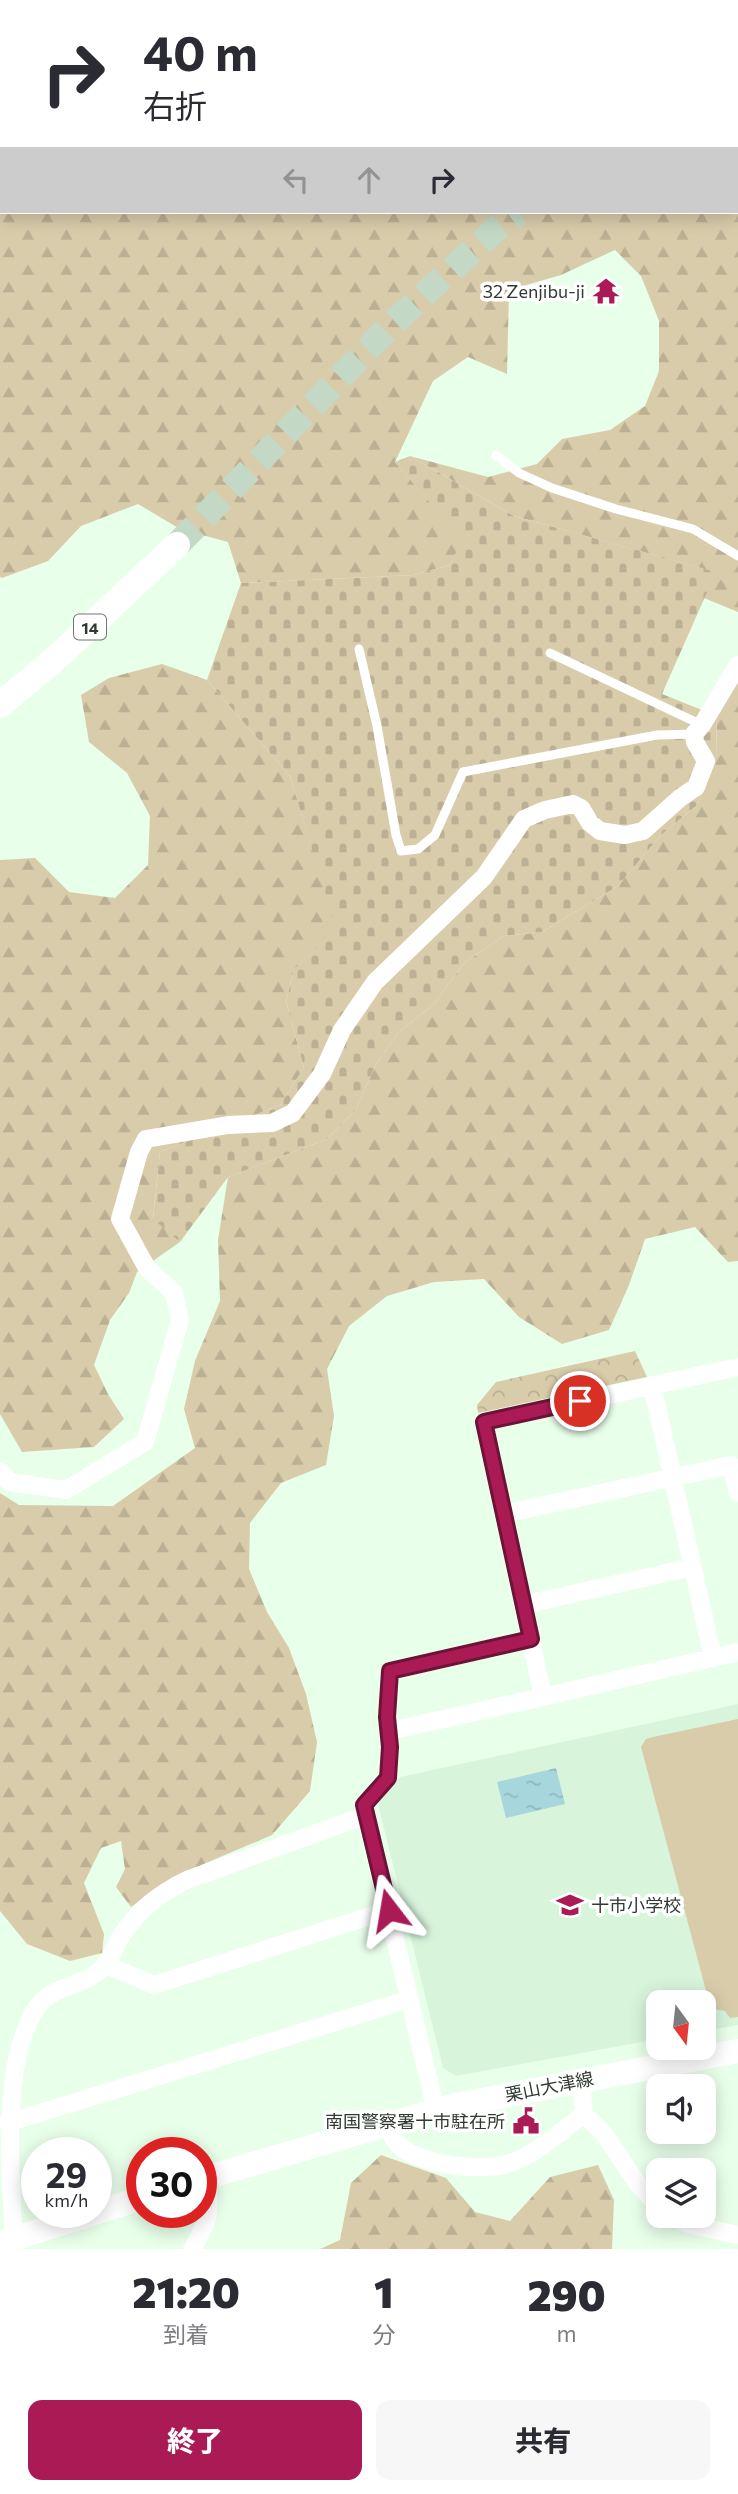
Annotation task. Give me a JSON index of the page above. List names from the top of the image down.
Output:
{
  "streets": {
    "main road": ["14", "栗山大津線"]
  },
  "places": {
    "temple": ["32 Zenjibu-ji"],
    "school or university": ["十市小学校"],
    "public building": ["南国警察署十市駐在所"]
  },
  "north": "bottom",
  "page": {
    "turn": ["40 m", "右折"],
    "speed": "29 km/h",
    "limit": "30",
    "eta": [
      "21:20",
      "到着",
      "1",
      "分",
      "290",
      "m"
    ],
    "buttons": ["終了", "共有"]
  }
}
